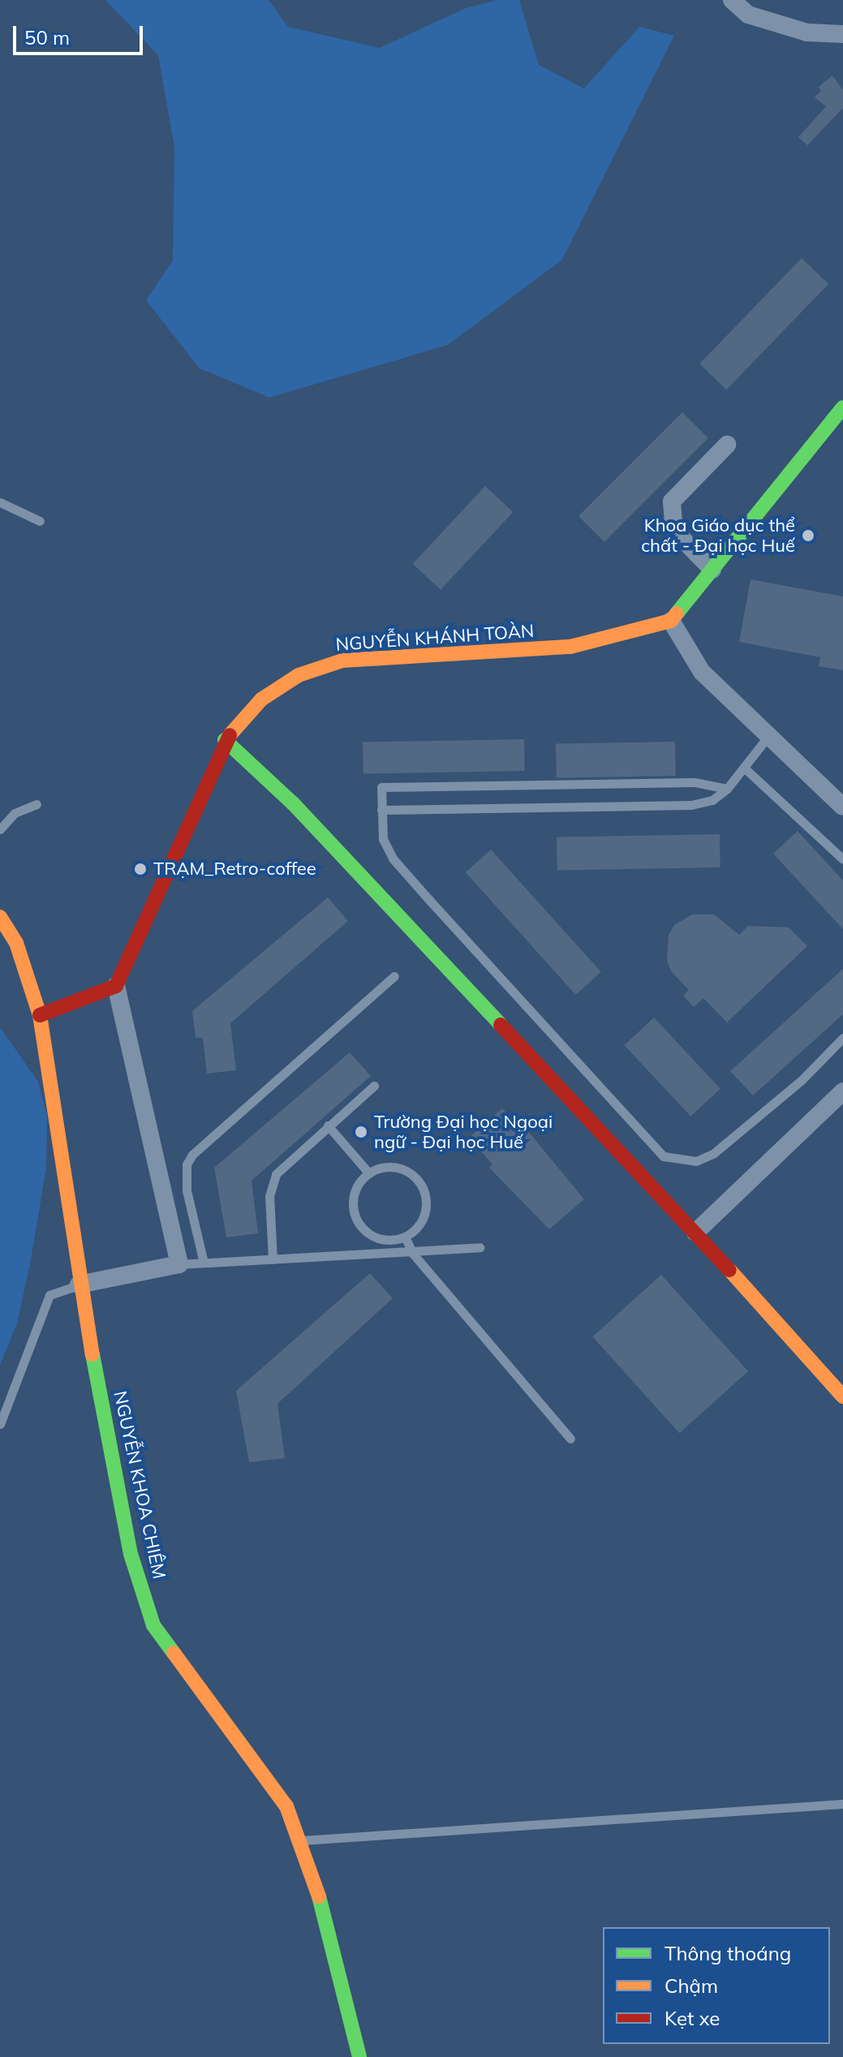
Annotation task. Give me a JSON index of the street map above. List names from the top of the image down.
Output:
{
  "streets": {
    "street": ["NGUYỄN KHÁNH TOÀN", "NGUYỄN KHOA CHIÊM"]
  },
  "places": ["Khoa Giáo dục thể chất - Đại học Huế", "TRẠM_Retro-coffee", "Trường Đại học Ngoại ngữ - Đại học Huế"],
  "legend": ["Thông thoáng", "Chậm", "Kẹt xe"],
  "scale_bar": "50 m"
}
